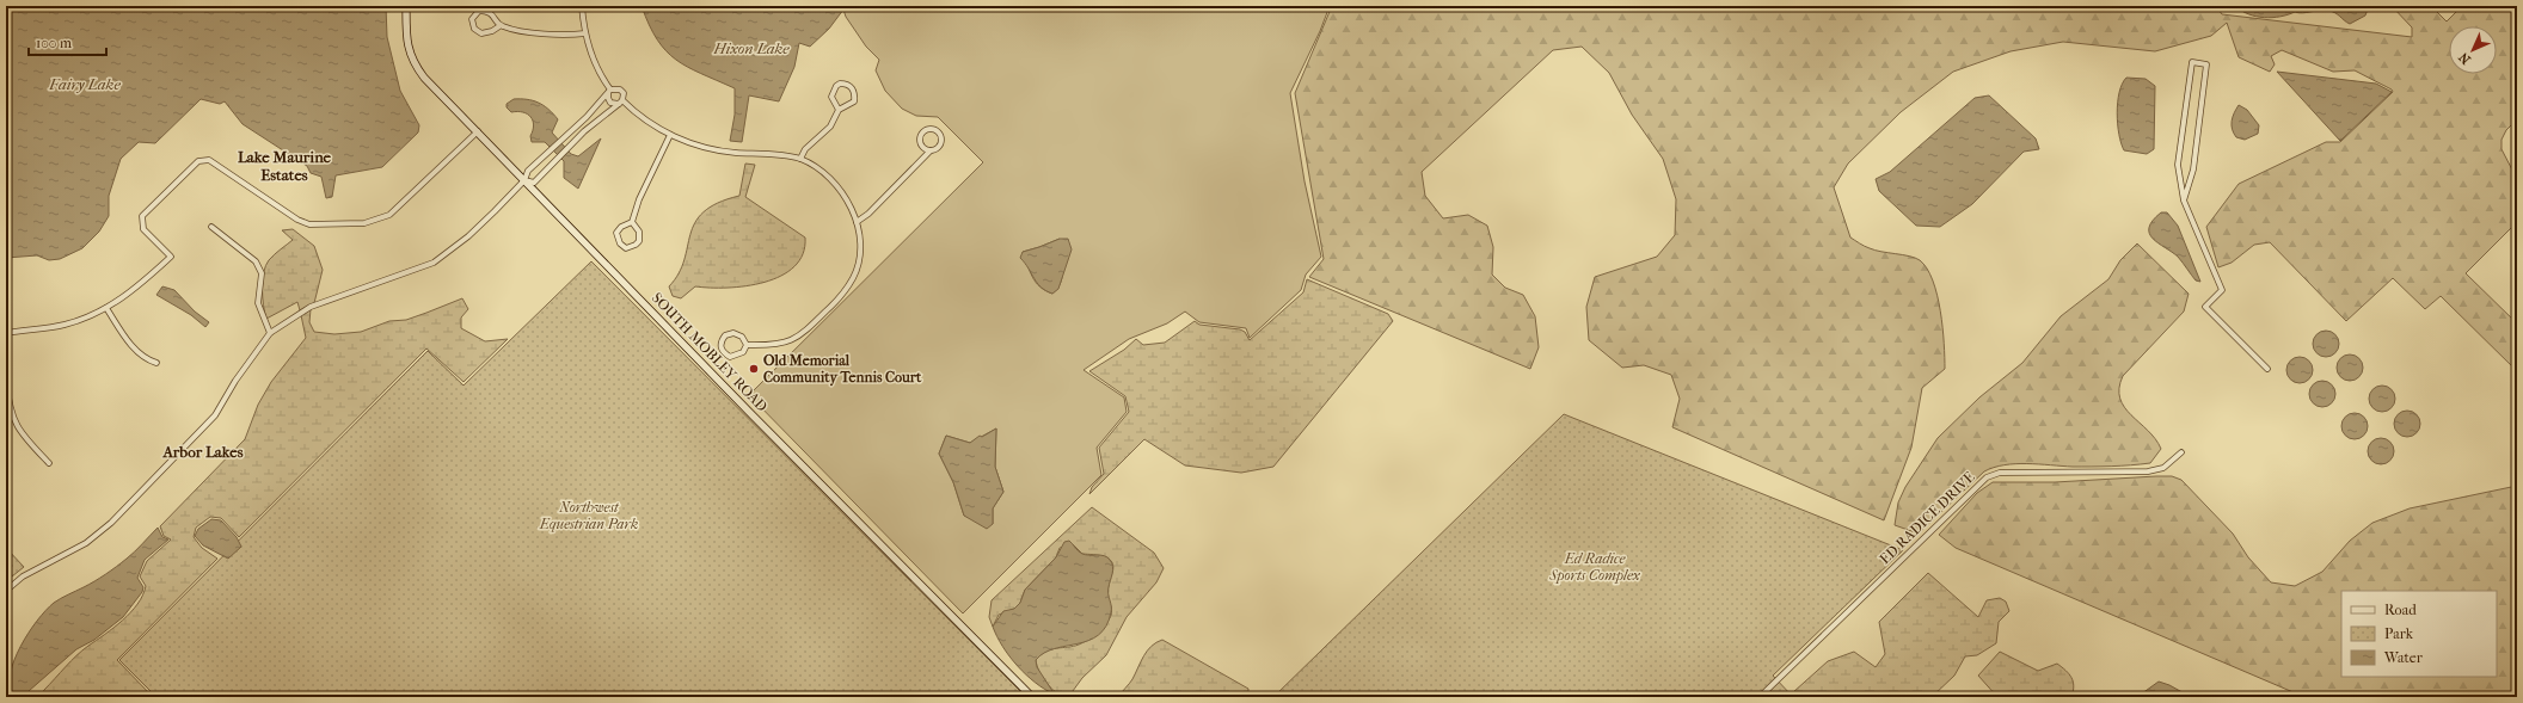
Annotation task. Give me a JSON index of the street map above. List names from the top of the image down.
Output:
{
  "streets": {
    "street": ["SOUTH MOBLEY ROAD", "ED RADICE DRIVE"]
  },
  "districts": ["Lake Maurine Estates", "Arbor Lakes"],
  "water": ["Hixon Lake", "Fairy Lake"],
  "parks": ["Northwest Equestrian Park", "Ed Radice Sports Complex"],
  "places": ["Old Memorial Community Tennis Court"],
  "legend": ["Road", "Park", "Water"],
  "scale_bar": "100 m",
  "north": "bottom left"
}
